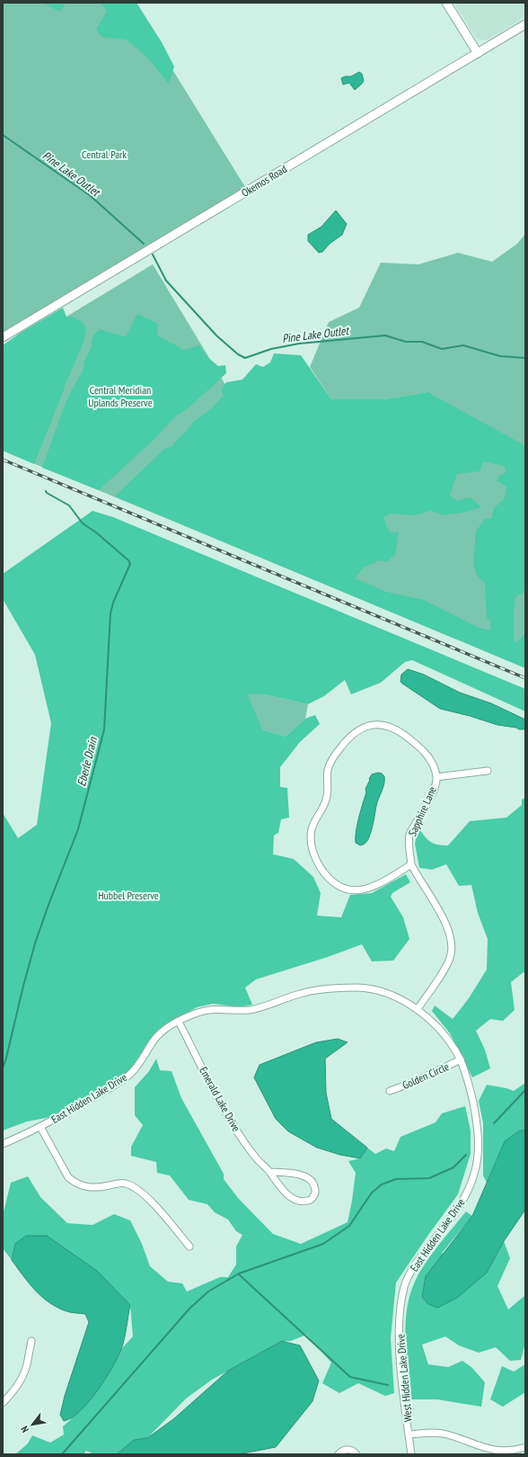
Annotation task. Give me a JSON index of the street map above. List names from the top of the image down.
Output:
{
  "streets": {
    "street": [
      "Okemos Road",
      "Sapphire Lane",
      "Golden Circle",
      "East Hidden Lake Drive",
      "Emerald Lake Drive",
      "West Hidden Lake Drive"
    ]
  },
  "crossings": [
    ["Sapphire Lane", "East Hidden Lake Drive"],
    ["Golden Circle", "East Hidden Lake Drive"],
    ["East Hidden Lake Drive", "Emerald Lake Drive"],
    ["East Hidden Lake Drive", "West Hidden Lake Drive"]
  ],
  "water": ["Pine Lake Outlet", "Eberle Drain"],
  "parks": ["Central Park", "Central Meridian Uplands Preserve", "Hubbel Preserve"],
  "north": "bottom left"
}
